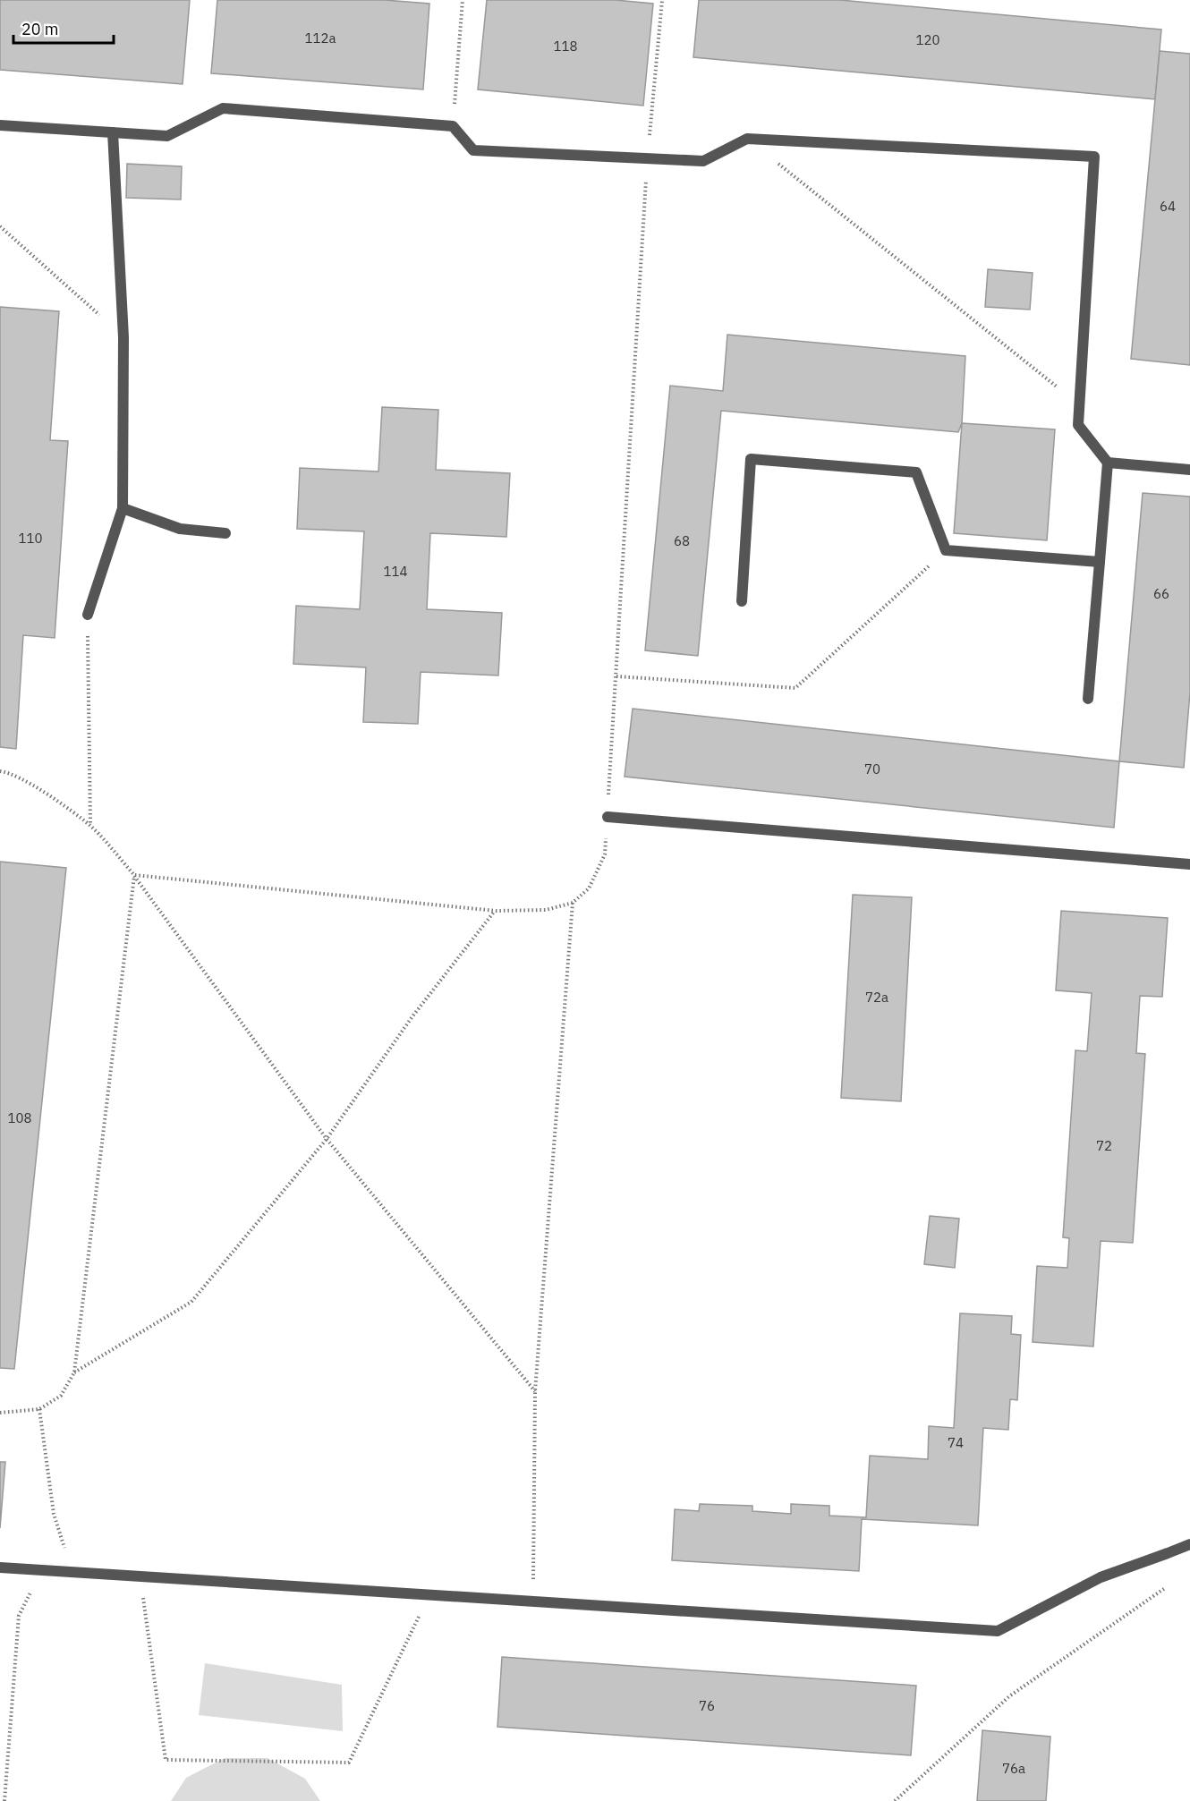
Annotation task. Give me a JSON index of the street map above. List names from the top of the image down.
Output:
{
  "house_numbers": [
    "112а",
    "120",
    "118",
    "64",
    "110",
    "68",
    "114",
    "66",
    "70",
    "72а",
    "108",
    "72",
    "74",
    "76",
    "76а"
  ],
  "scale_bar": "20 m"
}
